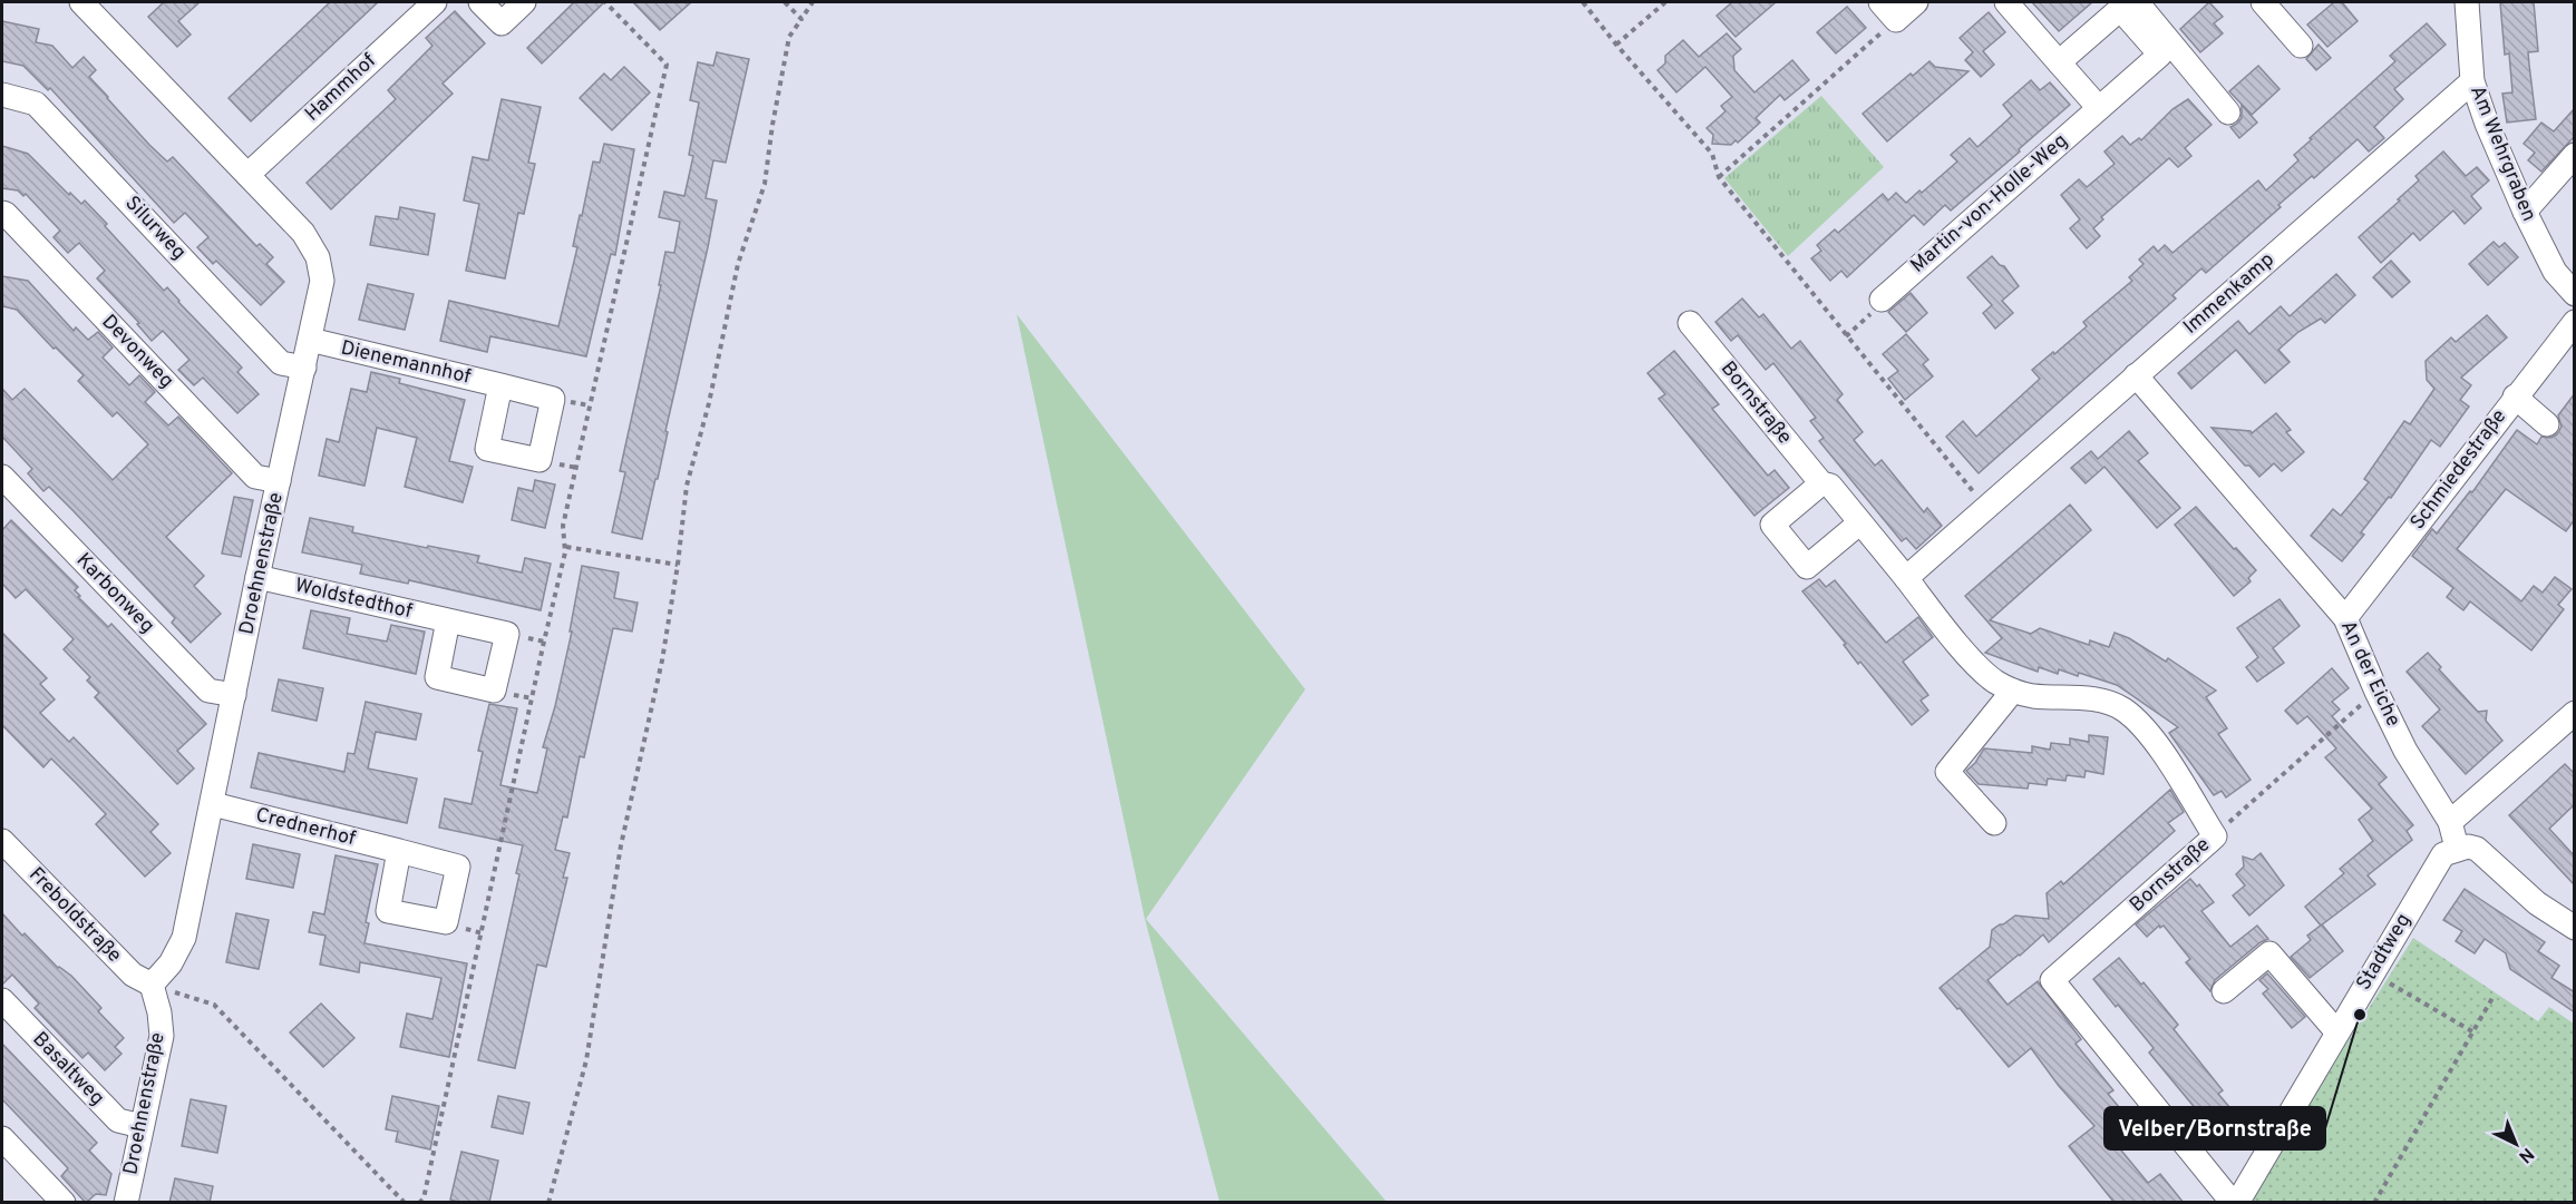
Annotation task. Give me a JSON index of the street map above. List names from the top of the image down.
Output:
{
  "streets": {
    "street": [
      "Hammhof",
      "Am Wehrgraben",
      "Martin-von-Holle-Weg",
      "Silurweg",
      "Immenkamp",
      "Devonweg",
      "Dienemannhof",
      "Bornstraße",
      "Schmiedestraße",
      "Droehnenstraße",
      "Karbonweg",
      "Woldstedthof",
      "An der Eiche",
      "Crednerhof",
      "Freboldstraße",
      "Stadtweg",
      "Basaltweg"
    ]
  },
  "crossings": [
    ["Hammhof", "Droehnenstraße"],
    ["Am Wehrgraben", "Immenkamp"],
    ["Silurweg", "Droehnenstraße"],
    ["Immenkamp", "An der Eiche"],
    ["Devonweg", "Droehnenstraße"],
    ["Dienemannhof", "Droehnenstraße"],
    ["Bornstraße", "Stadtweg"],
    ["Schmiedestraße", "An der Eiche"],
    ["Droehnenstraße", "Karbonweg"],
    ["Droehnenstraße", "Woldstedthof"],
    ["Droehnenstraße", "Crednerhof"],
    ["Droehnenstraße", "Freboldstraße"],
    ["Droehnenstraße", "Basaltweg"],
    ["An der Eiche", "Stadtweg"]
  ],
  "places": ["Velber/Bornstraße"],
  "north": "bottom right"
}
